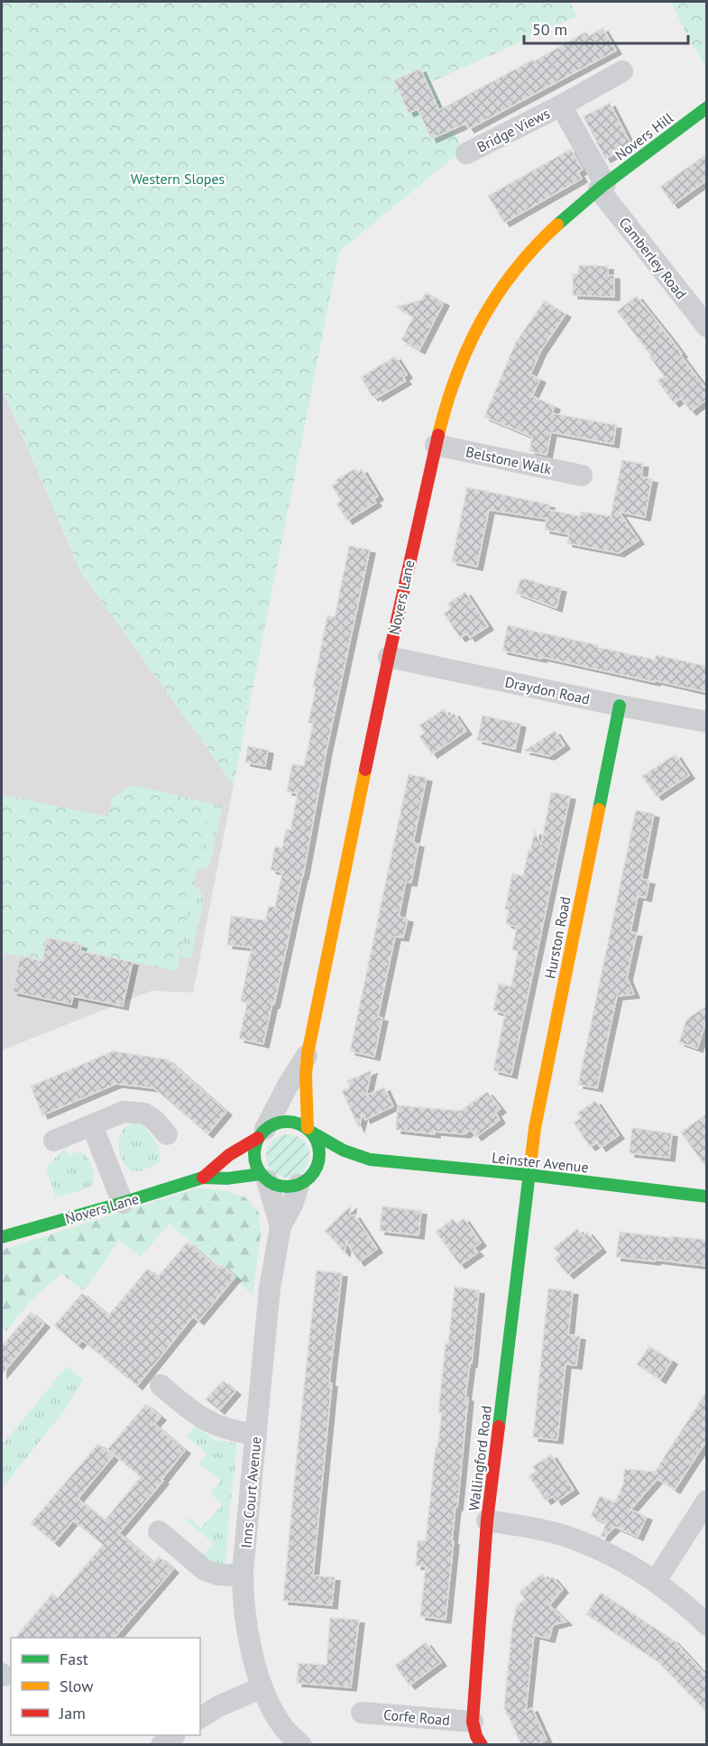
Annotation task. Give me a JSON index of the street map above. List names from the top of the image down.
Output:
{
  "streets": {
    "street": [
      "Bridge Views",
      "Novers Hill",
      "Camberley Road",
      "Belstone Walk",
      "Novers Lane",
      "Draydon Road",
      "Hurston Road",
      "Leinster Avenue",
      "Wallingford Road",
      "Inns Court Avenue",
      "Corfe Road"
    ]
  },
  "crossings": [
    ["Bridge Views", "Novers Hill"],
    ["Bridge Views", "Camberley Road"],
    ["Bridge Views", "Novers Lane"],
    ["Novers Hill", "Camberley Road"],
    ["Novers Hill", "Novers Lane"],
    ["Camberley Road", "Novers Lane"],
    ["Belstone Walk", "Novers Lane"],
    ["Novers Lane", "Draydon Road"],
    ["Novers Lane", "Leinster Avenue"],
    ["Novers Lane", "Inns Court Avenue"],
    ["Draydon Road", "Hurston Road"],
    ["Hurston Road", "Leinster Avenue"],
    ["Hurston Road", "Wallingford Road"],
    ["Leinster Avenue", "Wallingford Road"],
    ["Leinster Avenue", "Inns Court Avenue"],
    ["Wallingford Road", "Corfe Road"]
  ],
  "parks": ["Western Slopes"],
  "legend": ["Fast", "Slow", "Jam"],
  "scale_bar": "50 m"
}
